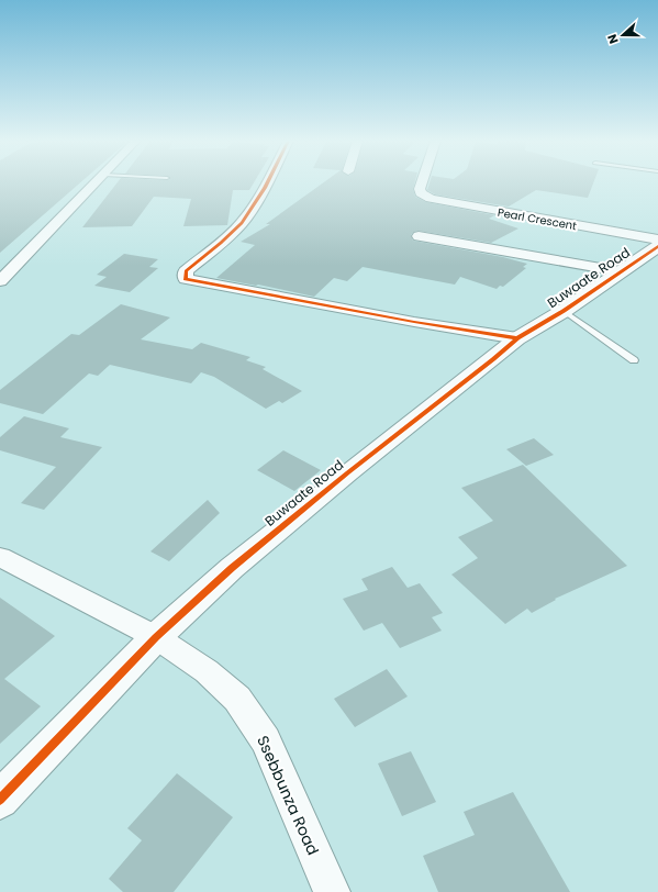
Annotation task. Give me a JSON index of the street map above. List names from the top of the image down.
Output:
{
  "streets": {
    "street": ["Pearl Crescent", "Buwaate Road", "Ssebbunza Road"]
  },
  "crossings": [
    ["Buwaate Road", "Ssebbunza Road"]
  ],
  "north": "left"
}
